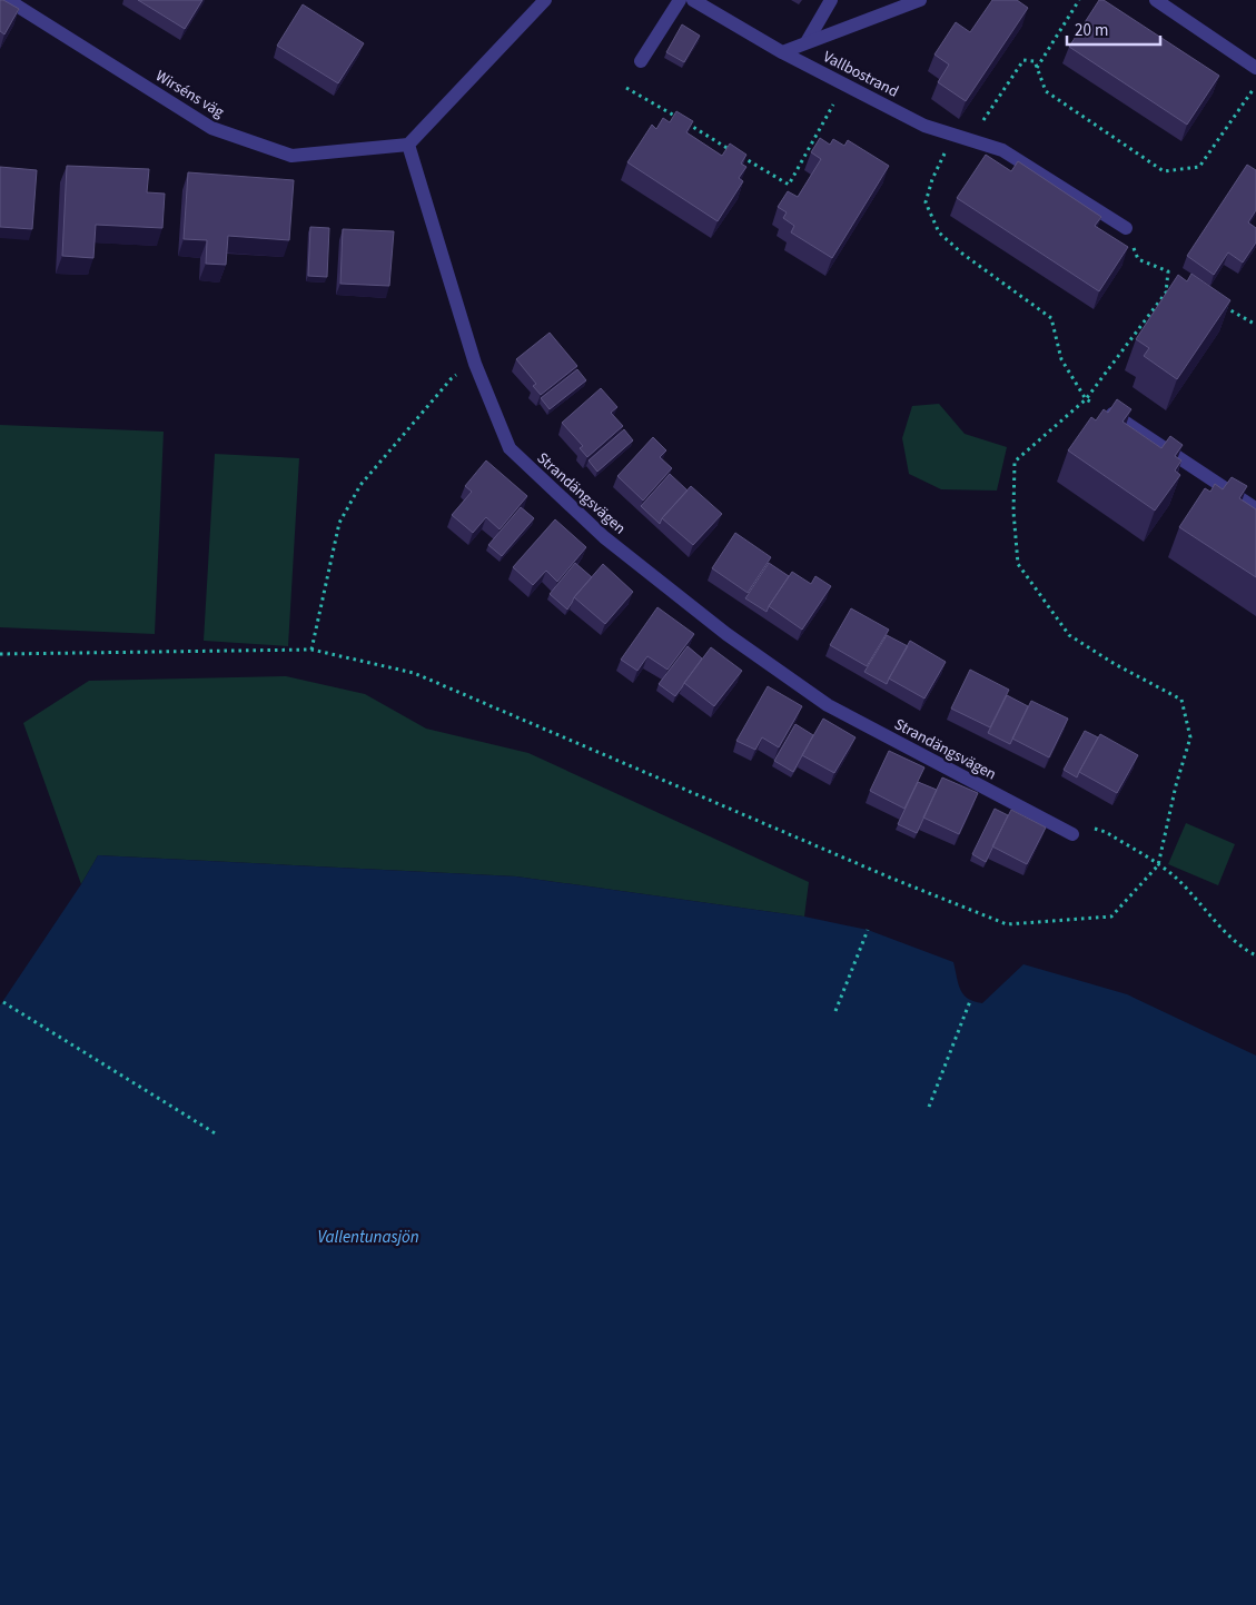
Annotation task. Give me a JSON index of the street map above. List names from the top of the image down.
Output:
{
  "streets": {
    "street": ["Vallbostrand", "Wirséns väg", "Strandängsvägen"]
  },
  "crossings": [
    ["Wirséns väg", "Strandängsvägen"]
  ],
  "water": ["Vallentunasjön"],
  "scale_bar": "20 m"
}
